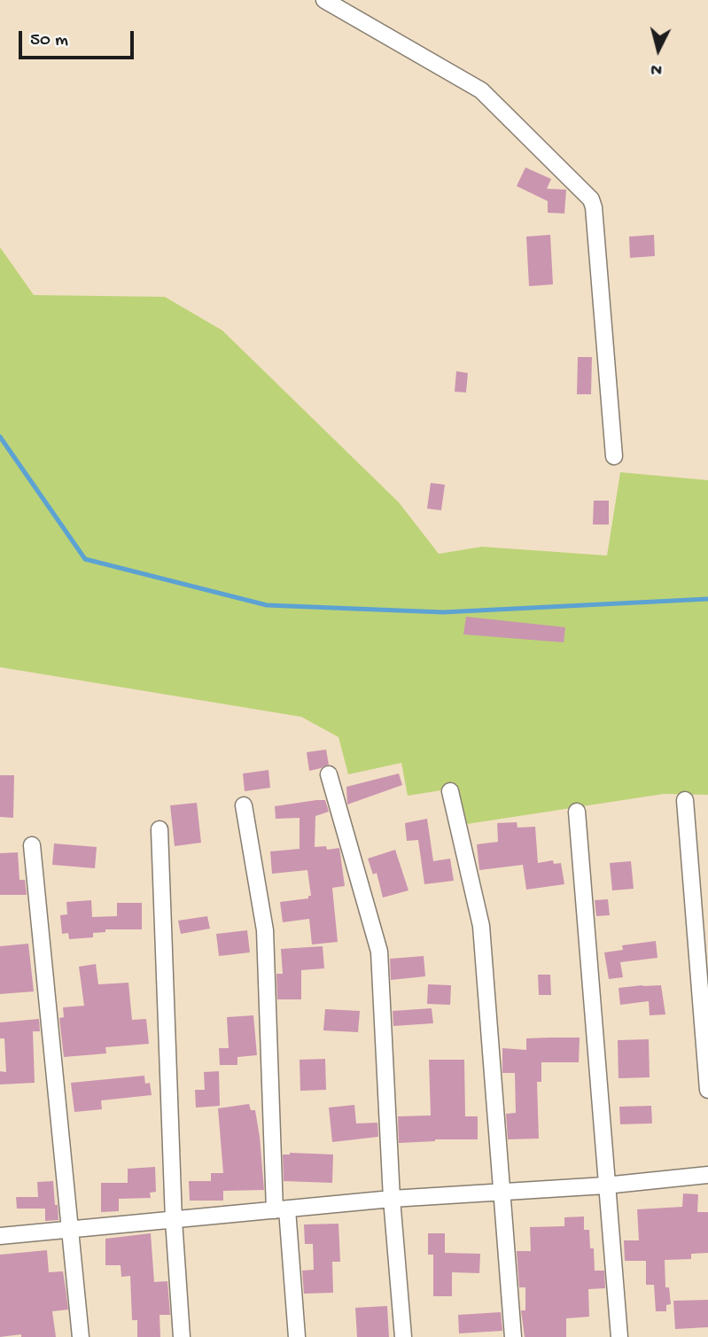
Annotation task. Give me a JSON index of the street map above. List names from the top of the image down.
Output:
{
  "scale_bar": "50 m",
  "north": "bottom"
}
